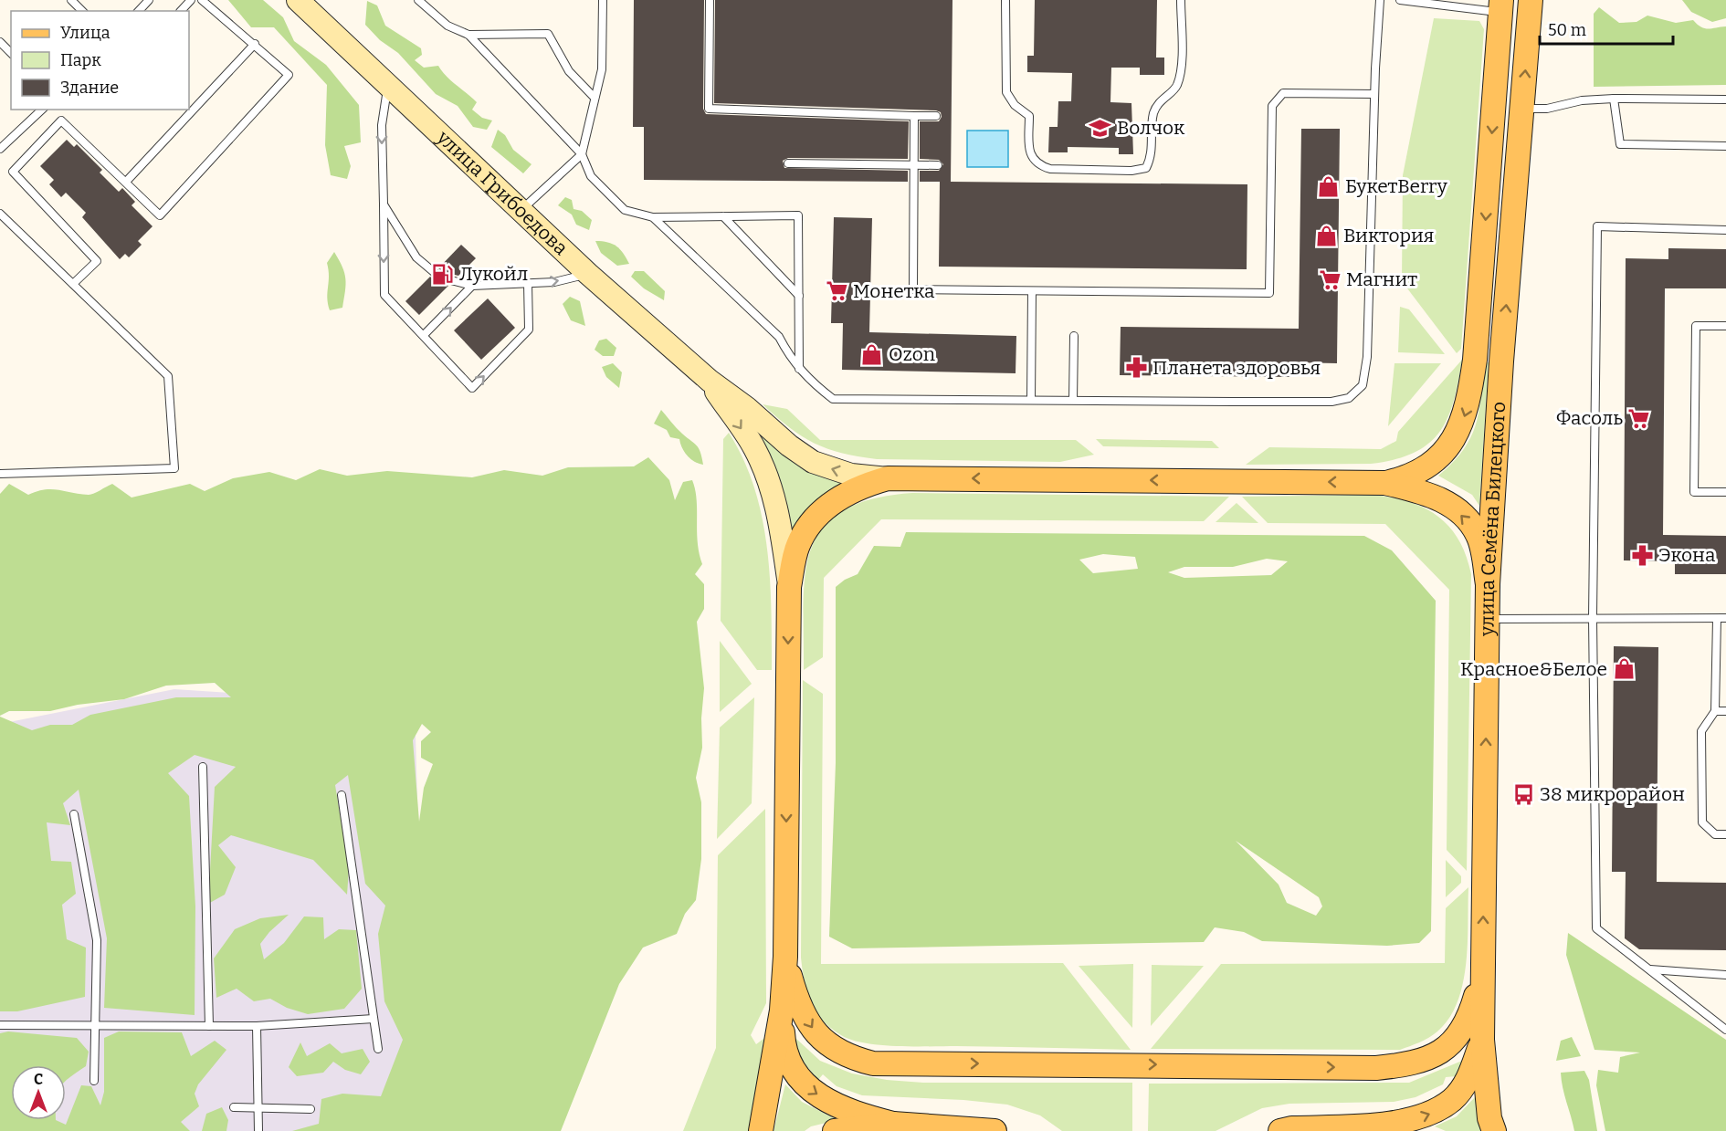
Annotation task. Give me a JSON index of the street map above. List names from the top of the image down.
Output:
{
  "streets": {
    "main road": ["улица Грибоедова", "улица Семёна Билецкого"]
  },
  "places": {
    "school or university": ["Волчок"],
    "shop": [
      "БукетBerry",
      "Виктория",
      "Ozon",
      "Красное&Белое"
    ],
    "fuel station": ["Лукойл"],
    "supermarket": ["Магнит", "Монетка", "Фасоль"],
    "pharmacy": ["Планета здоровья", "Экона"],
    "bus stop": ["38 микрорайон"]
  },
  "legend": ["Улица", "Парк", "Здание"],
  "scale_bar": "50 m",
  "north": "top"
}
